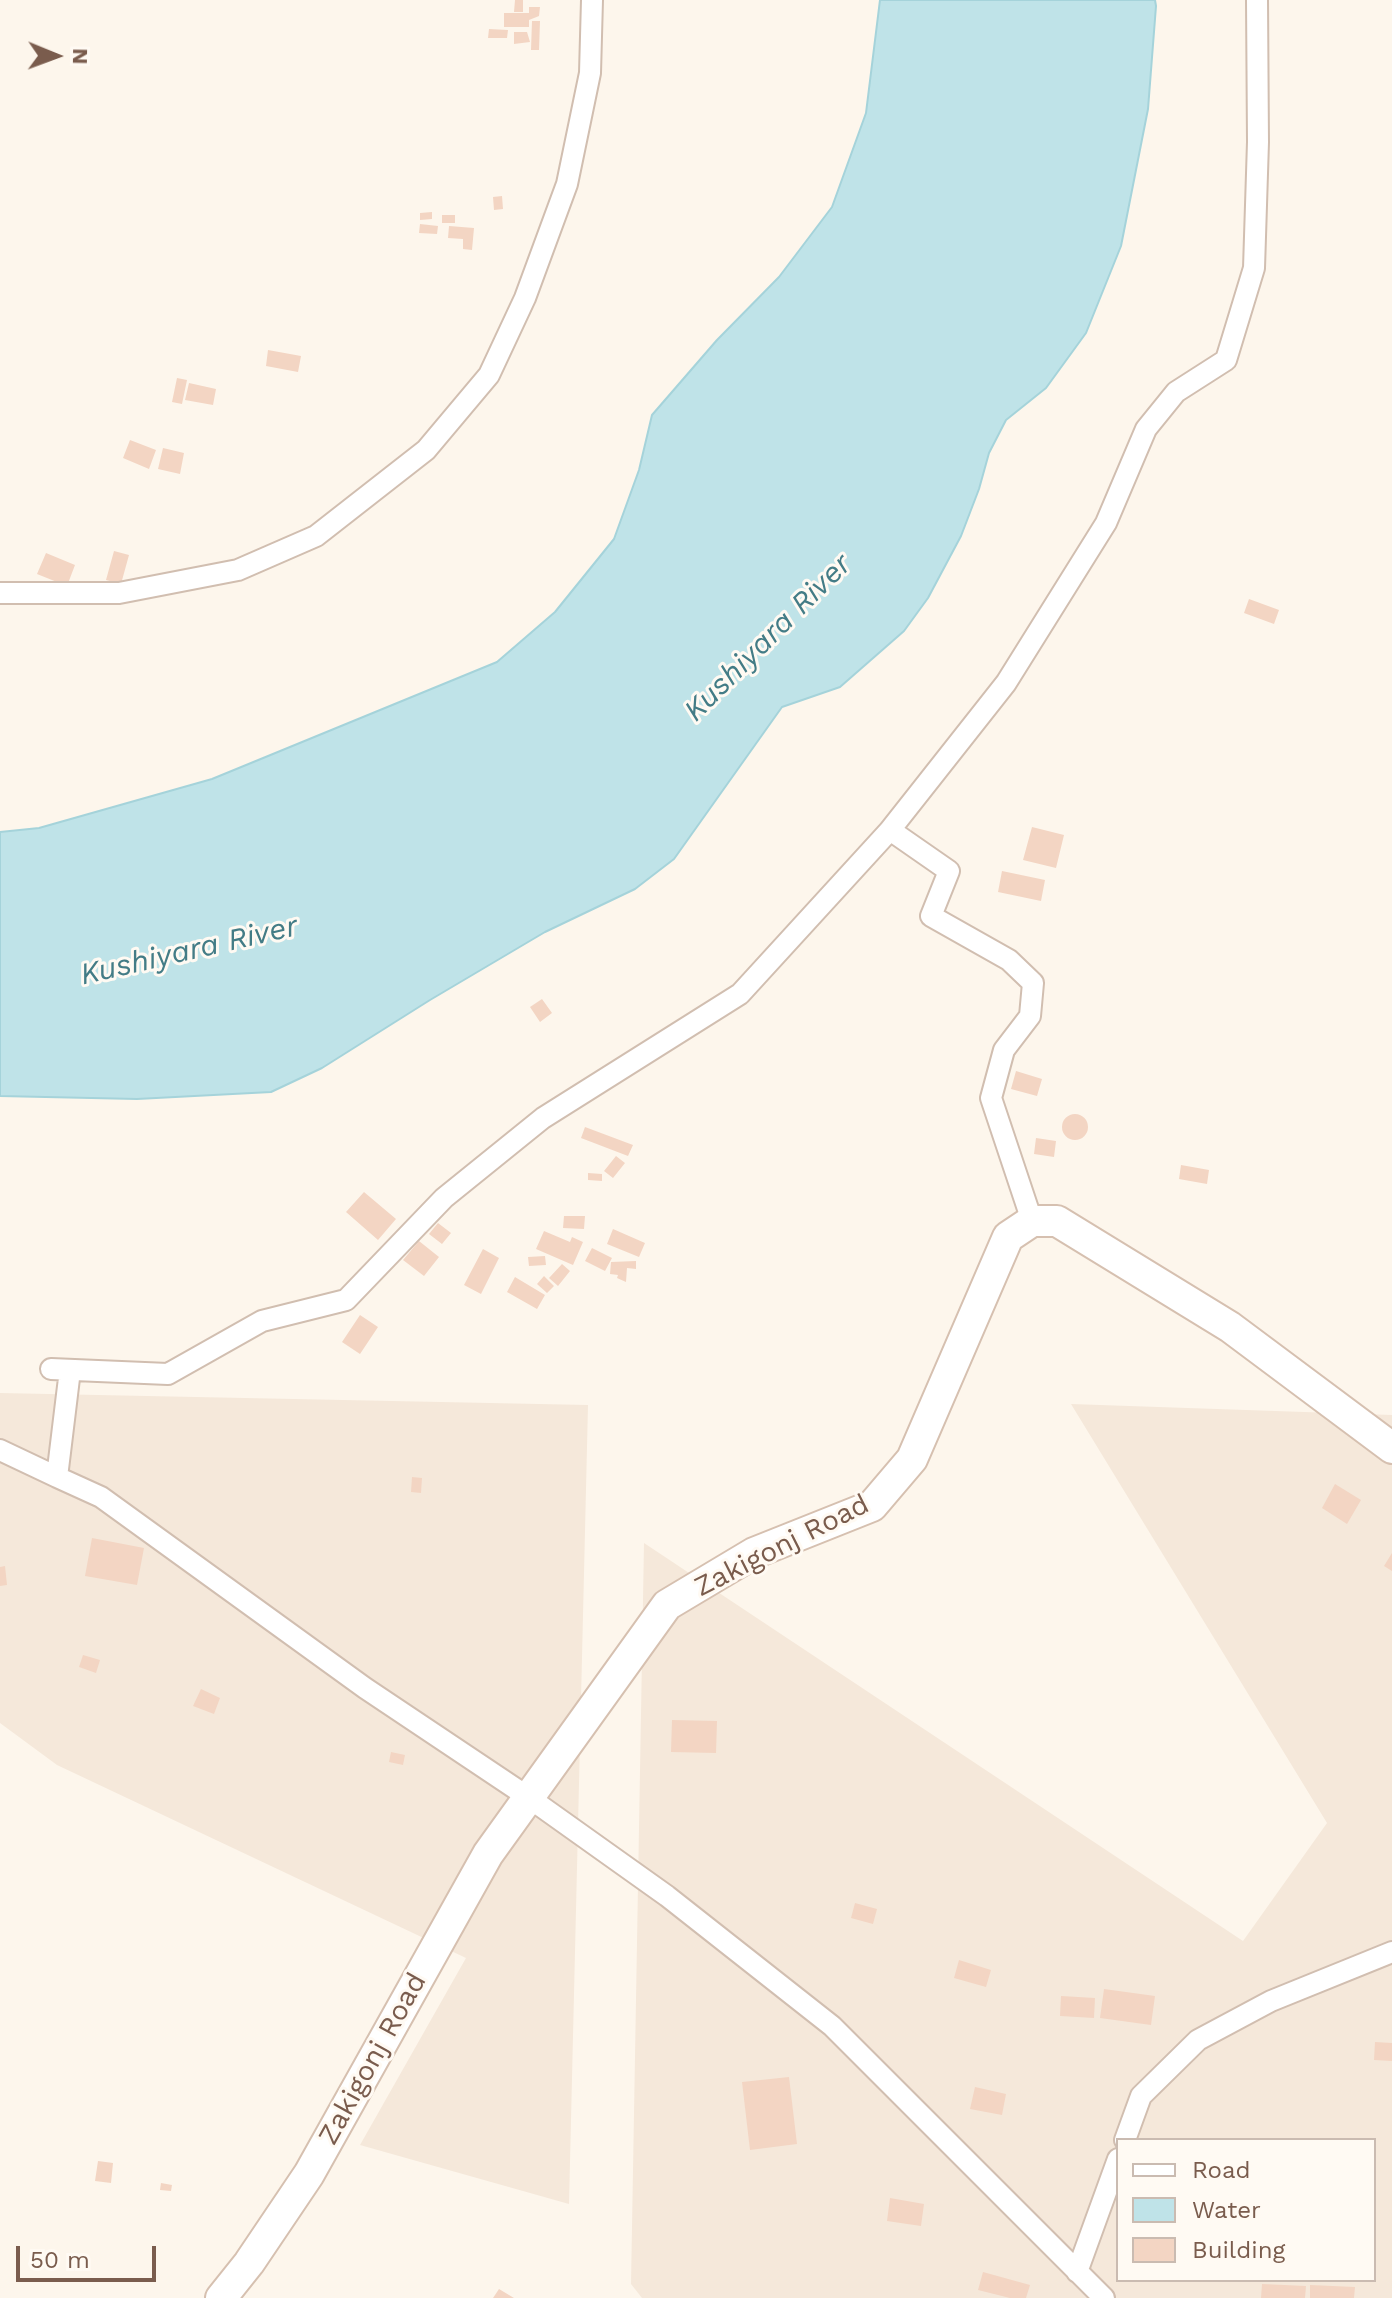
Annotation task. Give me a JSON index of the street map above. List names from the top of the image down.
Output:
{
  "streets": {
    "main road": ["Zakigonj Road"]
  },
  "water": ["Kushiyara River"],
  "legend": ["Road", "Water", "Building"],
  "scale_bar": "50 m",
  "north": "right"
}
